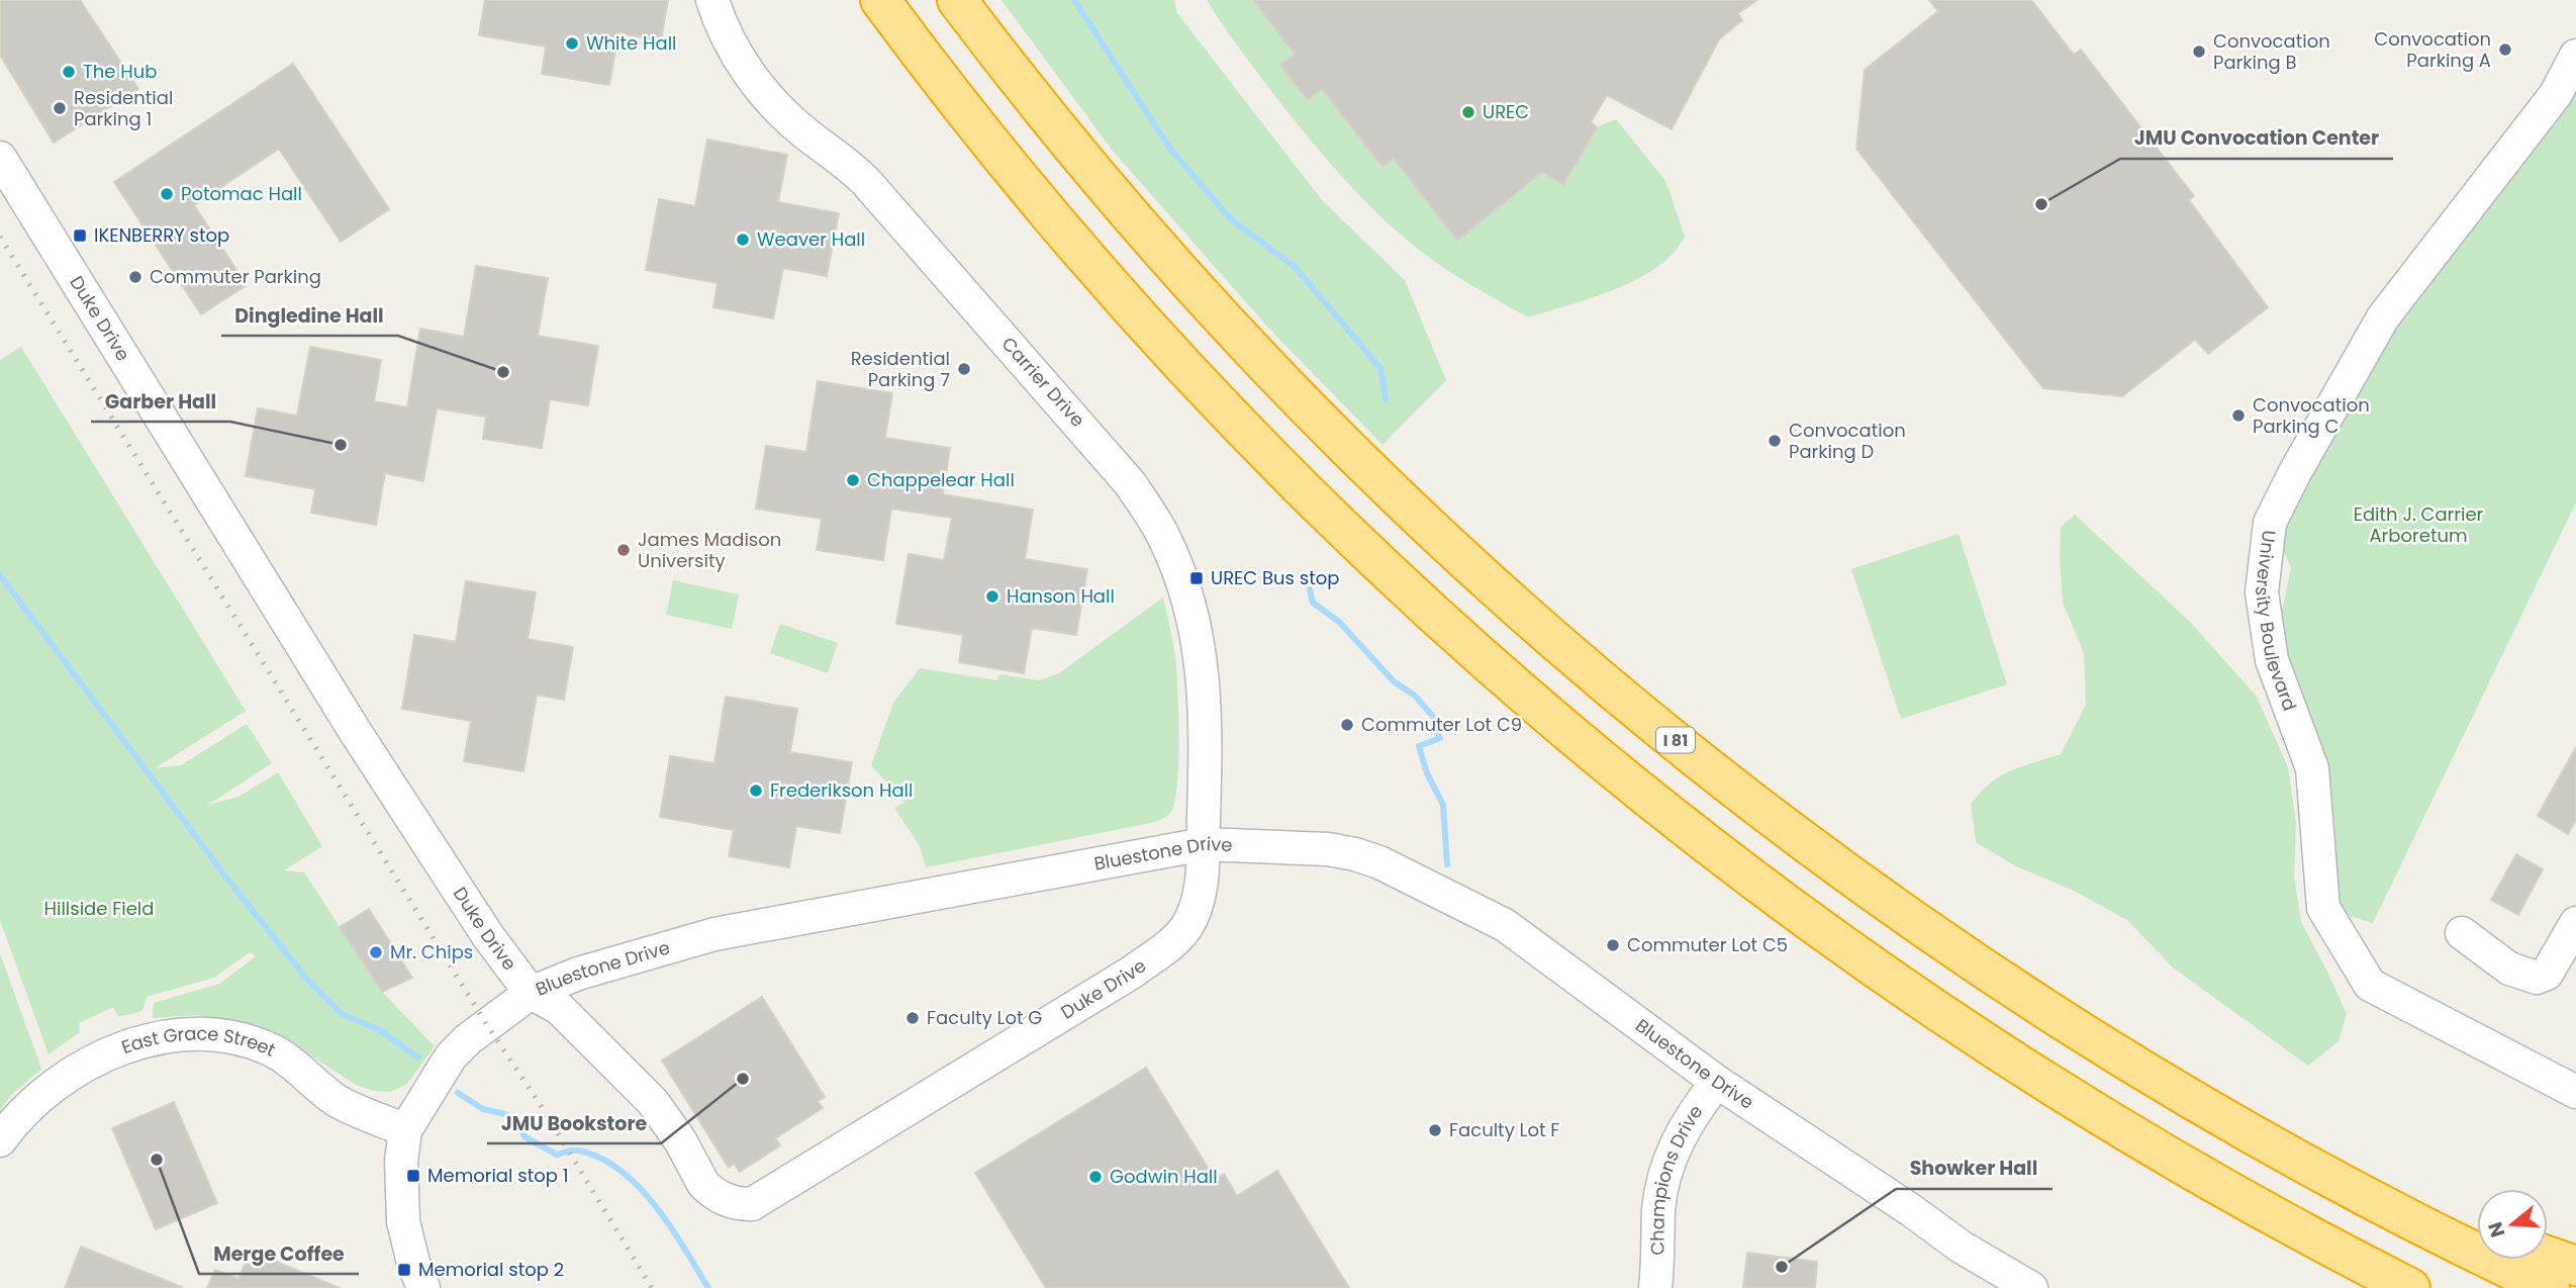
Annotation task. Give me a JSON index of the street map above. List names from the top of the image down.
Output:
{
  "streets": {
    "highway": ["I 81"],
    "street": [
      "Duke Drive",
      "Carrier Drive",
      "University Boulevard",
      "Bluestone Drive",
      "East Grace Street",
      "Champions Drive"
    ]
  },
  "crossings": [
    ["Duke Drive", "Carrier Drive"],
    ["Duke Drive", "Bluestone Drive"],
    ["Carrier Drive", "Bluestone Drive"],
    ["Bluestone Drive", "East Grace Street"],
    ["Bluestone Drive", "Champions Drive"]
  ],
  "parks": ["Edith J. Carrier Arboretum", "Hillside Field"],
  "places": {
    "other": [
      "White Hall",
      "Convocation Parking A",
      "Convocation Parking B",
      "The Hub",
      "Residential Parking 1",
      "UREC",
      "Potomac Hall",
      "JMU Convocation Center",
      "Weaver Hall",
      "Commuter Parking",
      "Residential Parking 7",
      "Dingledine Hall",
      "Convocation Parking C",
      "Convocation Parking D",
      "Garber Hall",
      "Chappelear Hall",
      "James Madison University",
      "Hanson Hall",
      "Commuter Lot C9",
      "Frederikson Hall",
      "Commuter Lot C5",
      "Mr. Chips",
      "Faculty Lot G",
      "JMU Bookstore",
      "Faculty Lot F",
      "Merge Coffee",
      "Godwin Hall",
      "Showker Hall"
    ],
    "transit": [
      "IKENBERRY stop",
      "UREC Bus stop",
      "Memorial stop 1",
      "Memorial stop 2"
    ]
  },
  "north": "left"
}
